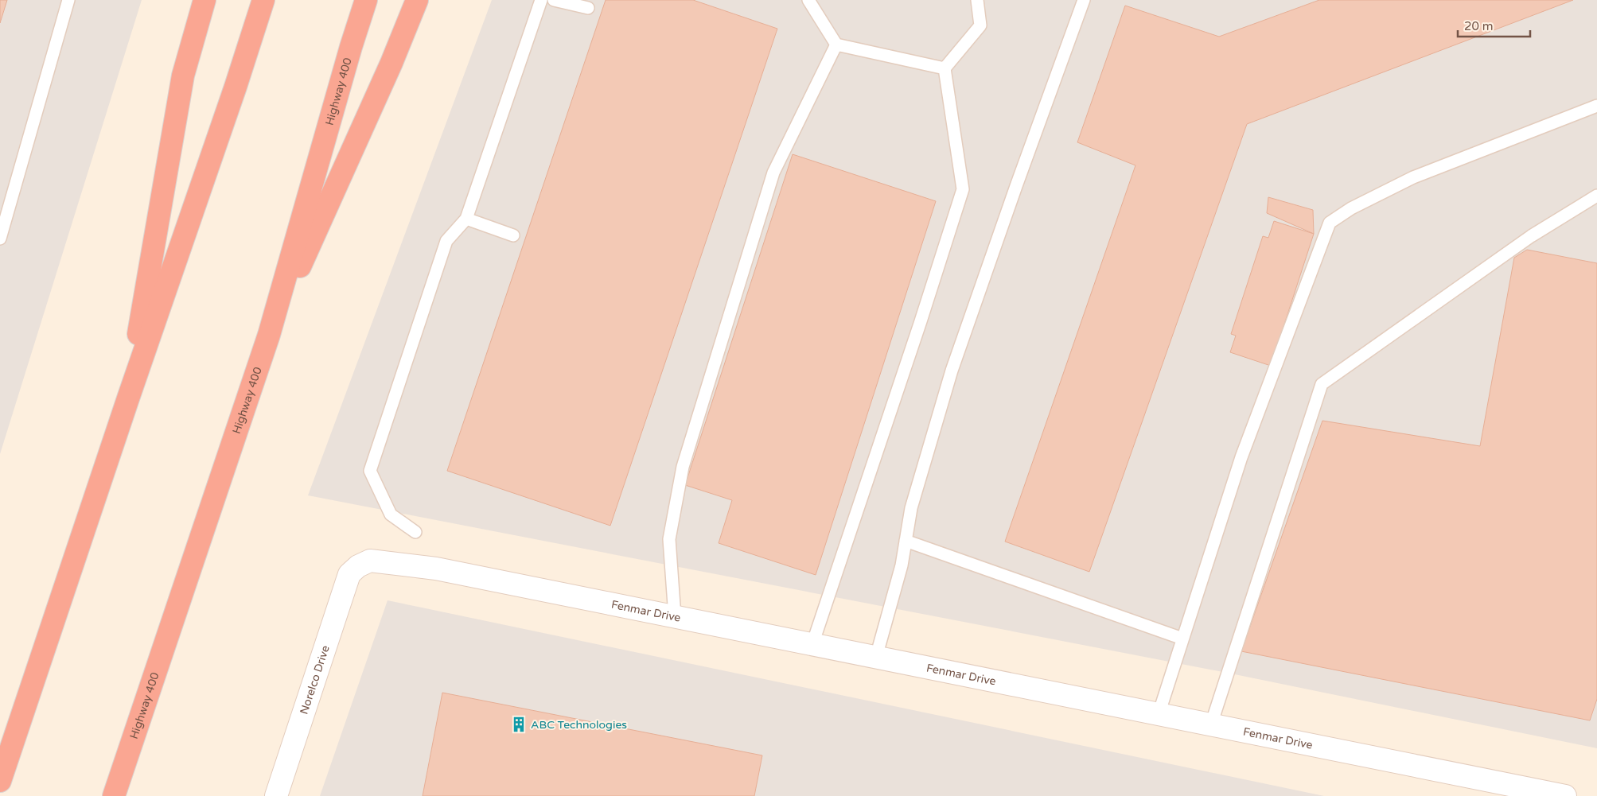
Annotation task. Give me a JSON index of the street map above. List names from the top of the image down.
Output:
{
  "streets": {
    "highway": ["Highway 400"],
    "street": ["Fenmar Drive", "Norelco Drive"]
  },
  "crossings": [
    ["Fenmar Drive", "Norelco Drive"]
  ],
  "places": {
    "building": ["ABC Technologies"]
  },
  "scale_bar": "20 m"
}
